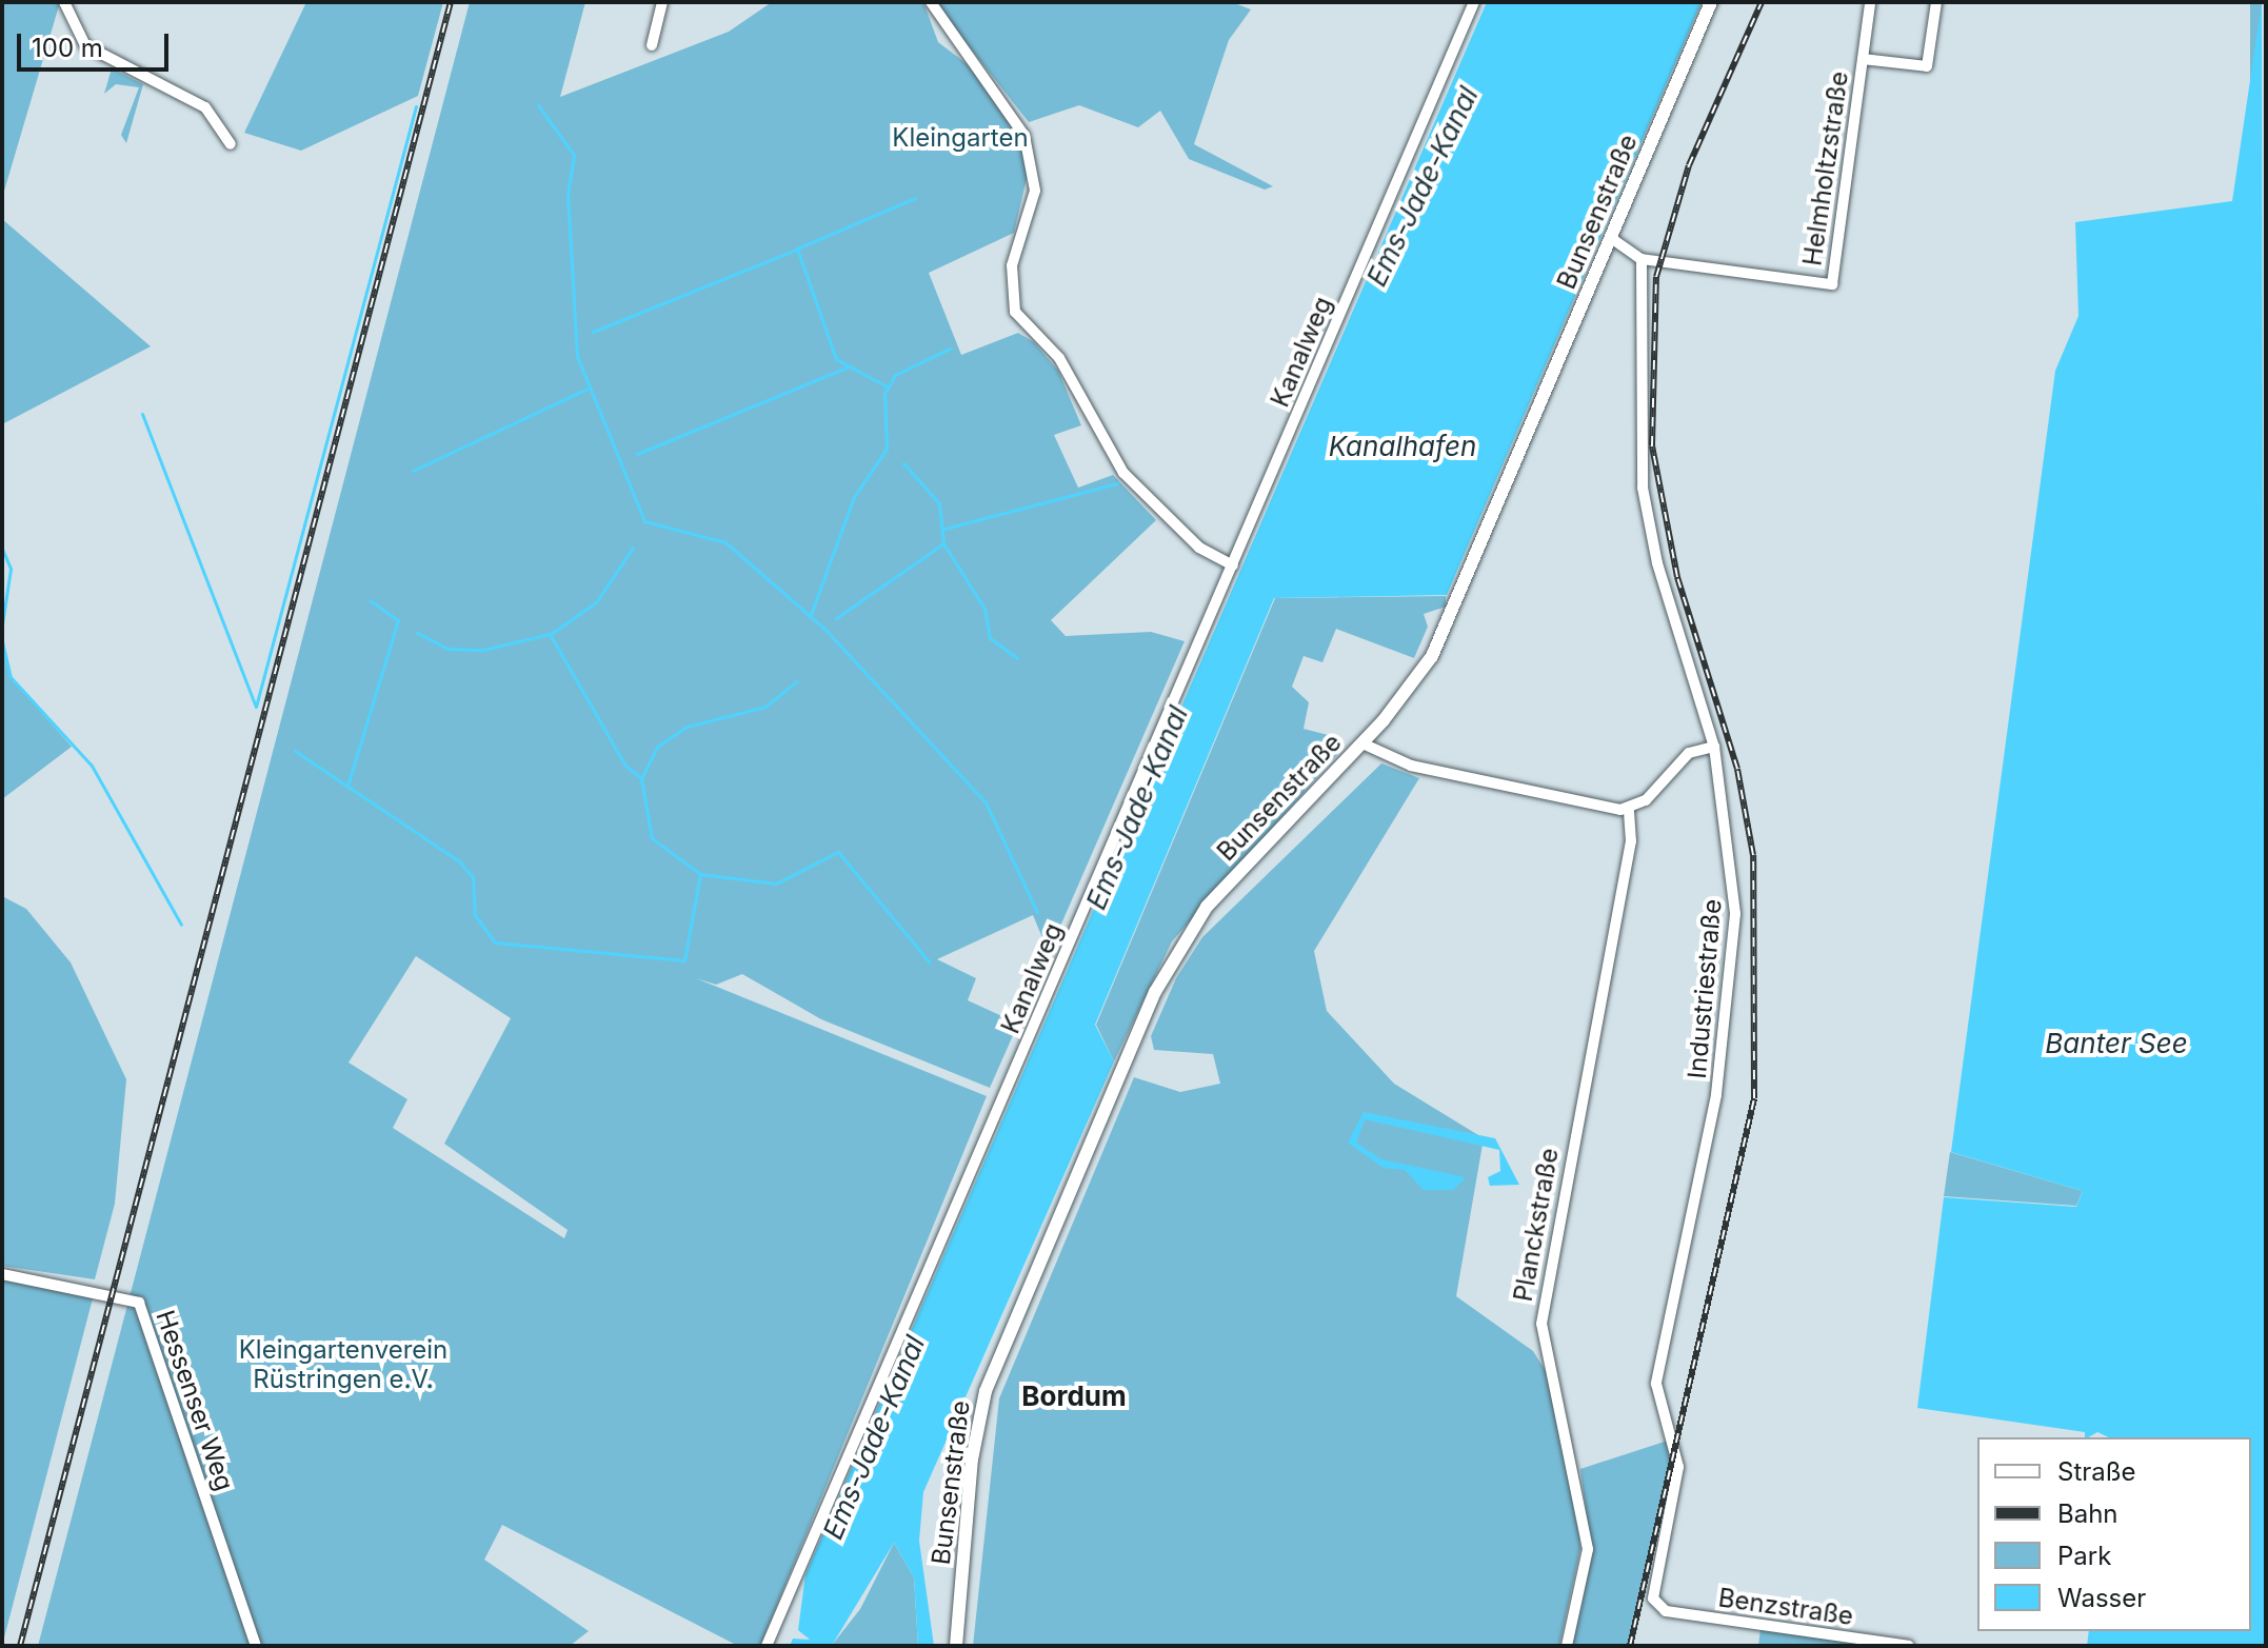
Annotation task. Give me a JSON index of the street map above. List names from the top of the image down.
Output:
{
  "streets": {
    "street": [
      "Helmholtzstraße",
      "Bunsenstraße",
      "Kanalweg",
      "Industriestraße",
      "Planckstraße",
      "Hessenser Weg",
      "Benzstraße"
    ]
  },
  "crossings": [
    ["Helmholtzstraße", "Industriestraße"],
    ["Industriestraße", "Benzstraße"]
  ],
  "districts": ["Bordum"],
  "water": ["Ems-Jade-Kanal", "Kanalhafen", "Banter See"],
  "parks": ["Kleingarten", "Kleingartenverein Rüstringen e.V."],
  "legend": [
    "Straße",
    "Bahn",
    "Park",
    "Wasser"
  ],
  "scale_bar": "100 m"
}
